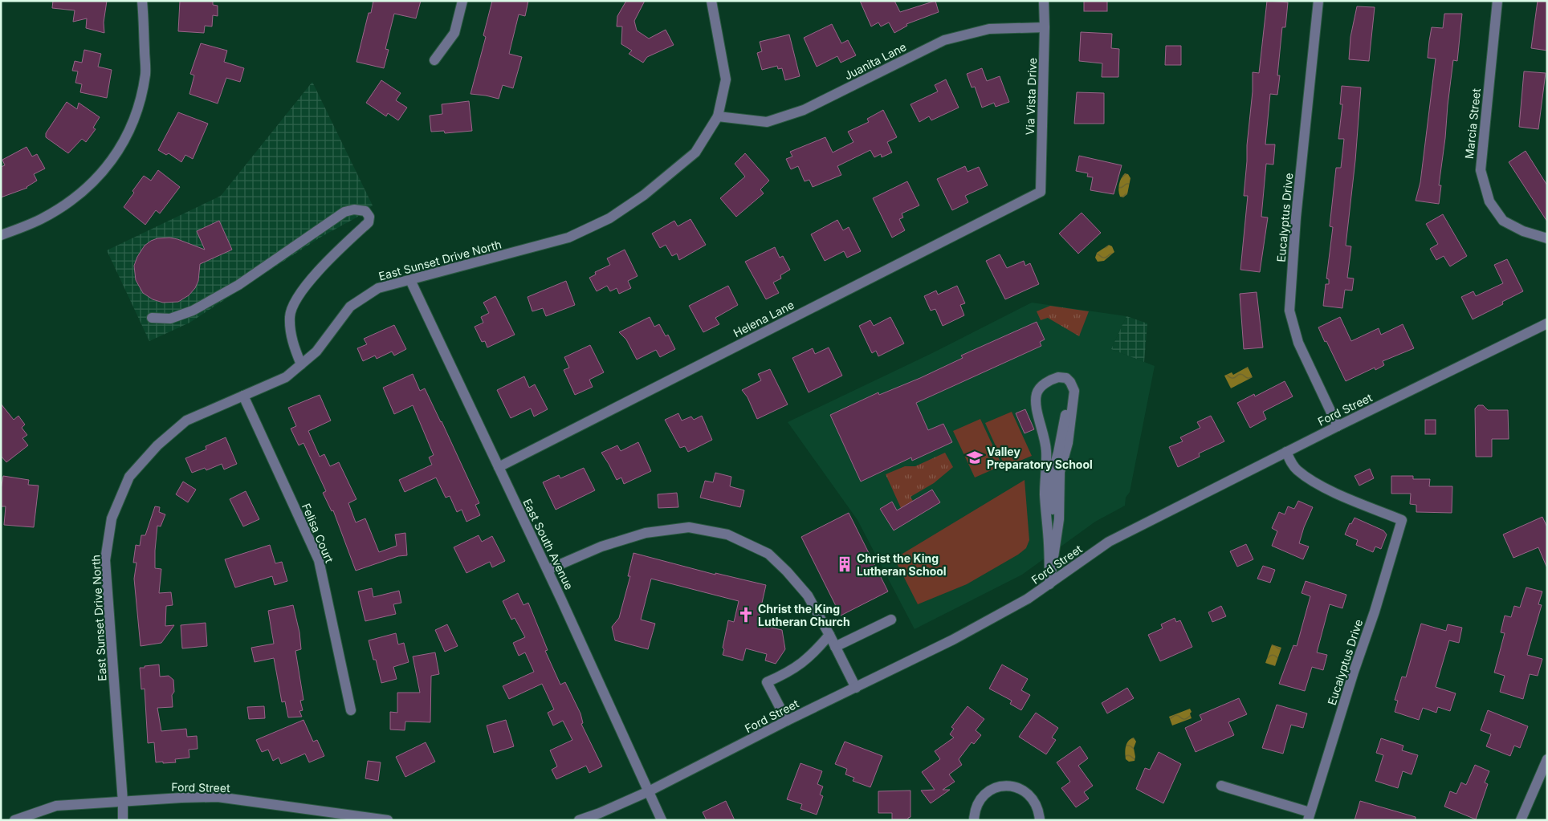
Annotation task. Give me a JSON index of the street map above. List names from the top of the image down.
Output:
{
  "streets": {
    "street": [
      "Juanita Lane",
      "Via Vista Drive",
      "Marcia Street",
      "Eucalyptus Drive",
      "East Sunset Drive North",
      "Helena Lane",
      "Ford Street",
      "Felisa Court",
      "East South Avenue"
    ]
  },
  "crossings": [
    ["Juanita Lane", "Via Vista Drive"],
    ["Juanita Lane", "East Sunset Drive North"],
    ["Via Vista Drive", "Helena Lane"],
    ["Eucalyptus Drive", "Ford Street"],
    ["East Sunset Drive North", "Ford Street"],
    ["East Sunset Drive North", "Felisa Court"],
    ["East Sunset Drive North", "East South Avenue"],
    ["Helena Lane", "East South Avenue"],
    ["Ford Street", "East South Avenue"]
  ],
  "places": {
    "school or university": ["Valley Preparatory School"],
    "building": ["Christ the King Lutheran School"],
    "church": ["Christ the King Lutheran Church"]
  }
}
